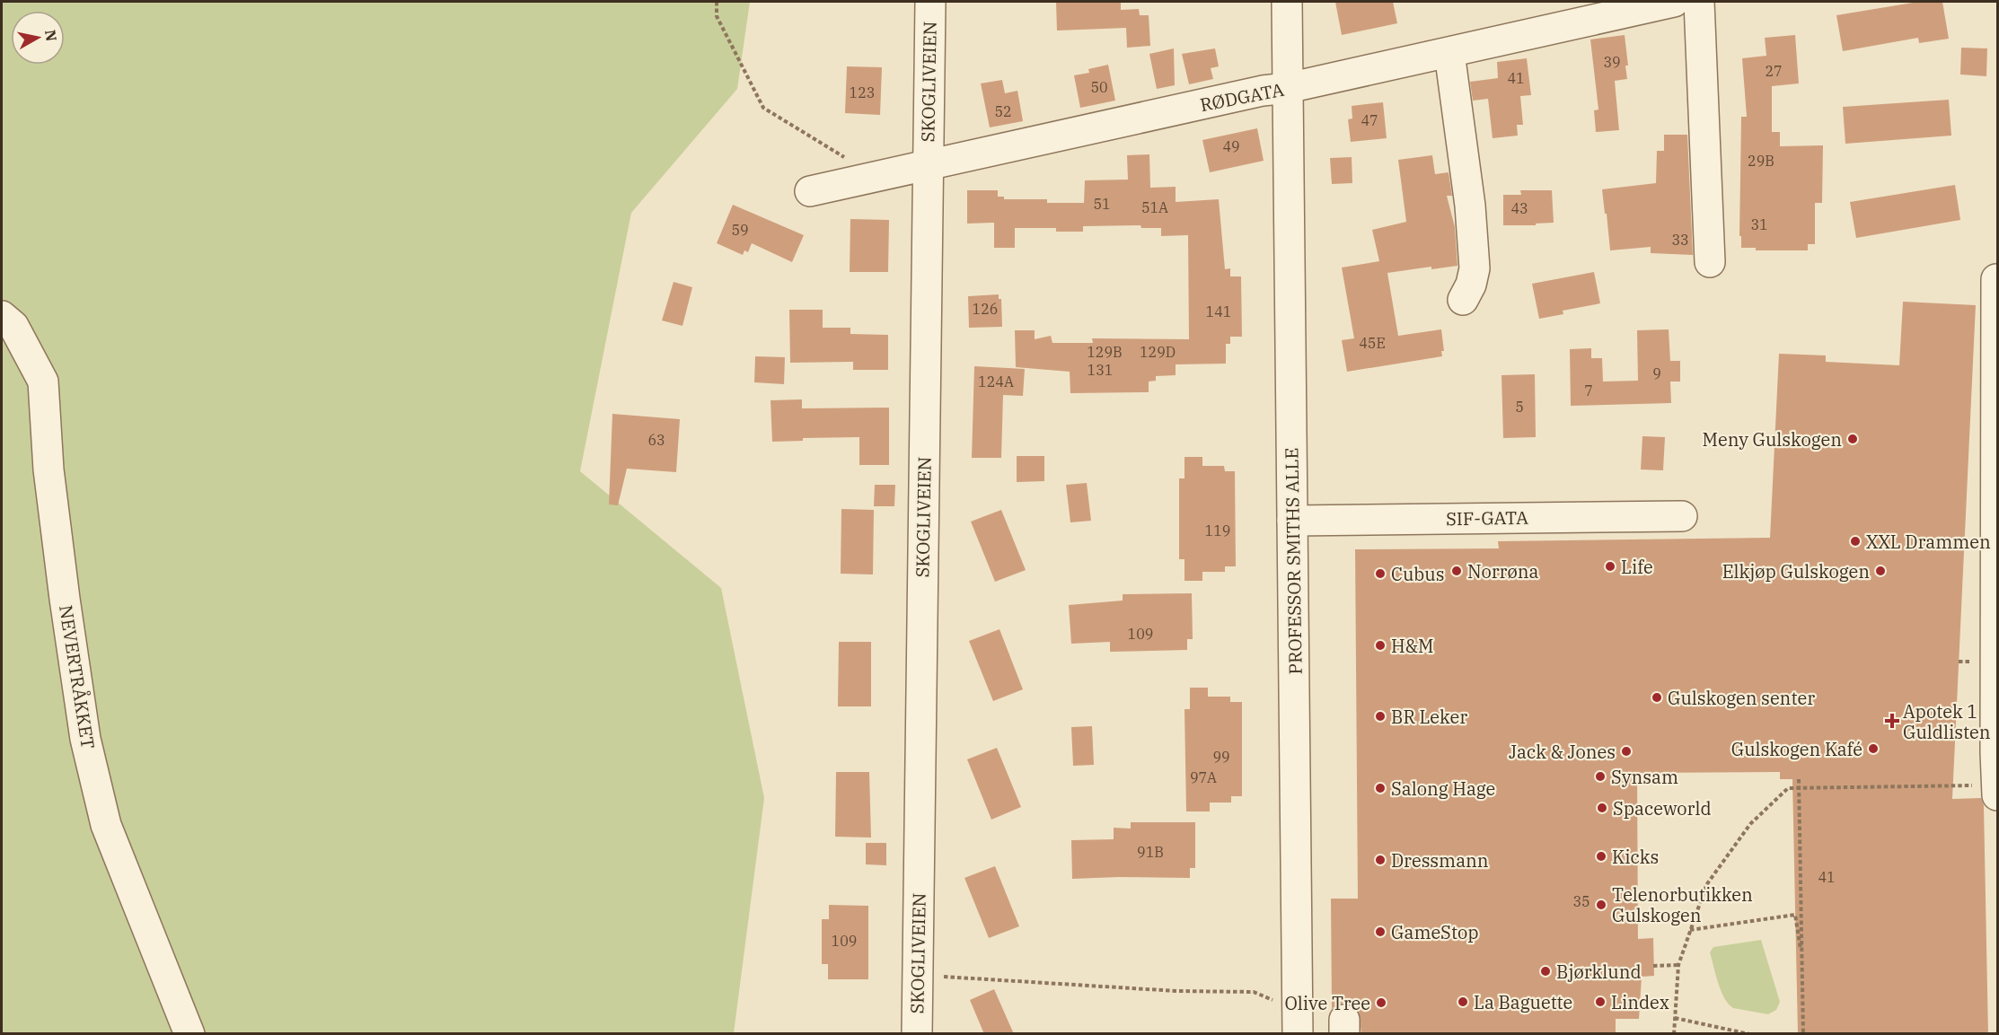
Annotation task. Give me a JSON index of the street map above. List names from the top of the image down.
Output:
{
  "streets": {
    "street": [
      "SKOGLIVEIEN",
      "RØDGATA",
      "SIF-GATA",
      "PROFESSOR SMITHS ALLE",
      "NEVERTRÅKKET"
    ]
  },
  "crossings": [
    ["SKOGLIVEIEN", "RØDGATA"],
    ["RØDGATA", "PROFESSOR SMITHS ALLE"],
    ["SIF-GATA", "PROFESSOR SMITHS ALLE"]
  ],
  "places": {
    "other": [
      "Meny Gulskogen",
      "XXL Drammen",
      "Life",
      "Norrøna",
      "Elkjøp Gulskogen",
      "Cubus",
      "H&M",
      "Gulskogen senter",
      "BR Leker",
      "Gulskogen Kafé",
      "Jack & Jones",
      "Synsam",
      "Salong Hage",
      "Spaceworld",
      "Kicks",
      "Dressmann",
      "Telenorbutikken Gulskogen",
      "GameStop",
      "Bjørklund",
      "La Baguette",
      "Lindex",
      "Olive Tree"
    ],
    "health": ["Apotek 1 Guldlisten"]
  },
  "house_numbers": [
    "39",
    "27",
    "41",
    "50",
    "123",
    "52",
    "47",
    "49",
    "29B",
    "51",
    "51A",
    "43",
    "31",
    "59",
    "33",
    "126",
    "141",
    "45E",
    "129B",
    "129D",
    "131",
    "9",
    "124A",
    "7",
    "5",
    "63",
    "119",
    "109",
    "99",
    "97A",
    "91B",
    "41",
    "35",
    "109"
  ],
  "north": "right"
}
